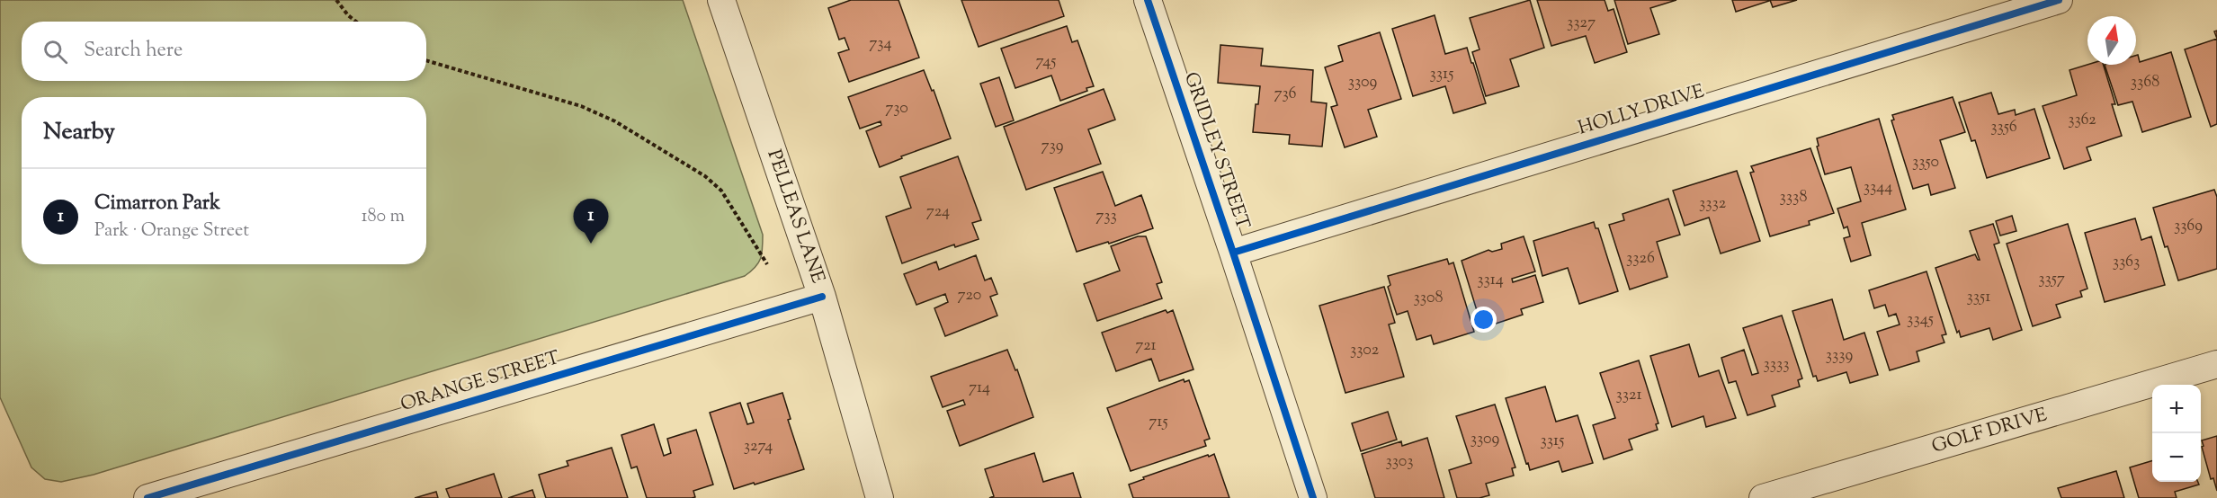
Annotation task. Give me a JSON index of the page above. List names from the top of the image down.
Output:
{
  "streets": {
    "street": [
      "HOLLY DRIVE",
      "GRIDLEY STREET",
      "PELLEAS LANE",
      "ORANGE STREET",
      "GOLF DRIVE"
    ]
  },
  "crossings": [
    ["HOLLY DRIVE", "GRIDLEY STREET"],
    ["PELLEAS LANE", "ORANGE STREET"]
  ],
  "house_numbers": [
    "3327",
    "734",
    "745",
    "3315",
    "3309",
    "3368",
    "736",
    "730",
    "3362",
    "3356",
    "739",
    "3350",
    "3344",
    "3338",
    "3332",
    "724",
    "733",
    "3369",
    "3326",
    "3363",
    "3357",
    "3314",
    "720",
    "3351",
    "3308",
    "3345",
    "721",
    "3302",
    "3339",
    "3333",
    "714",
    "3321",
    "715",
    "3309",
    "3315",
    "3274",
    "3303"
  ],
  "north": "top",
  "page": {
    "search": "Search here",
    "heading": "Nearby",
    "list": [
      {
        "mark": "1",
        "name": "Cimarron Park",
        "note": "Park · Orange Street",
        "value": "180 m"
      }
    ],
    "pins": "1",
    "map_buttons": ["+", "−"]
  }
}
